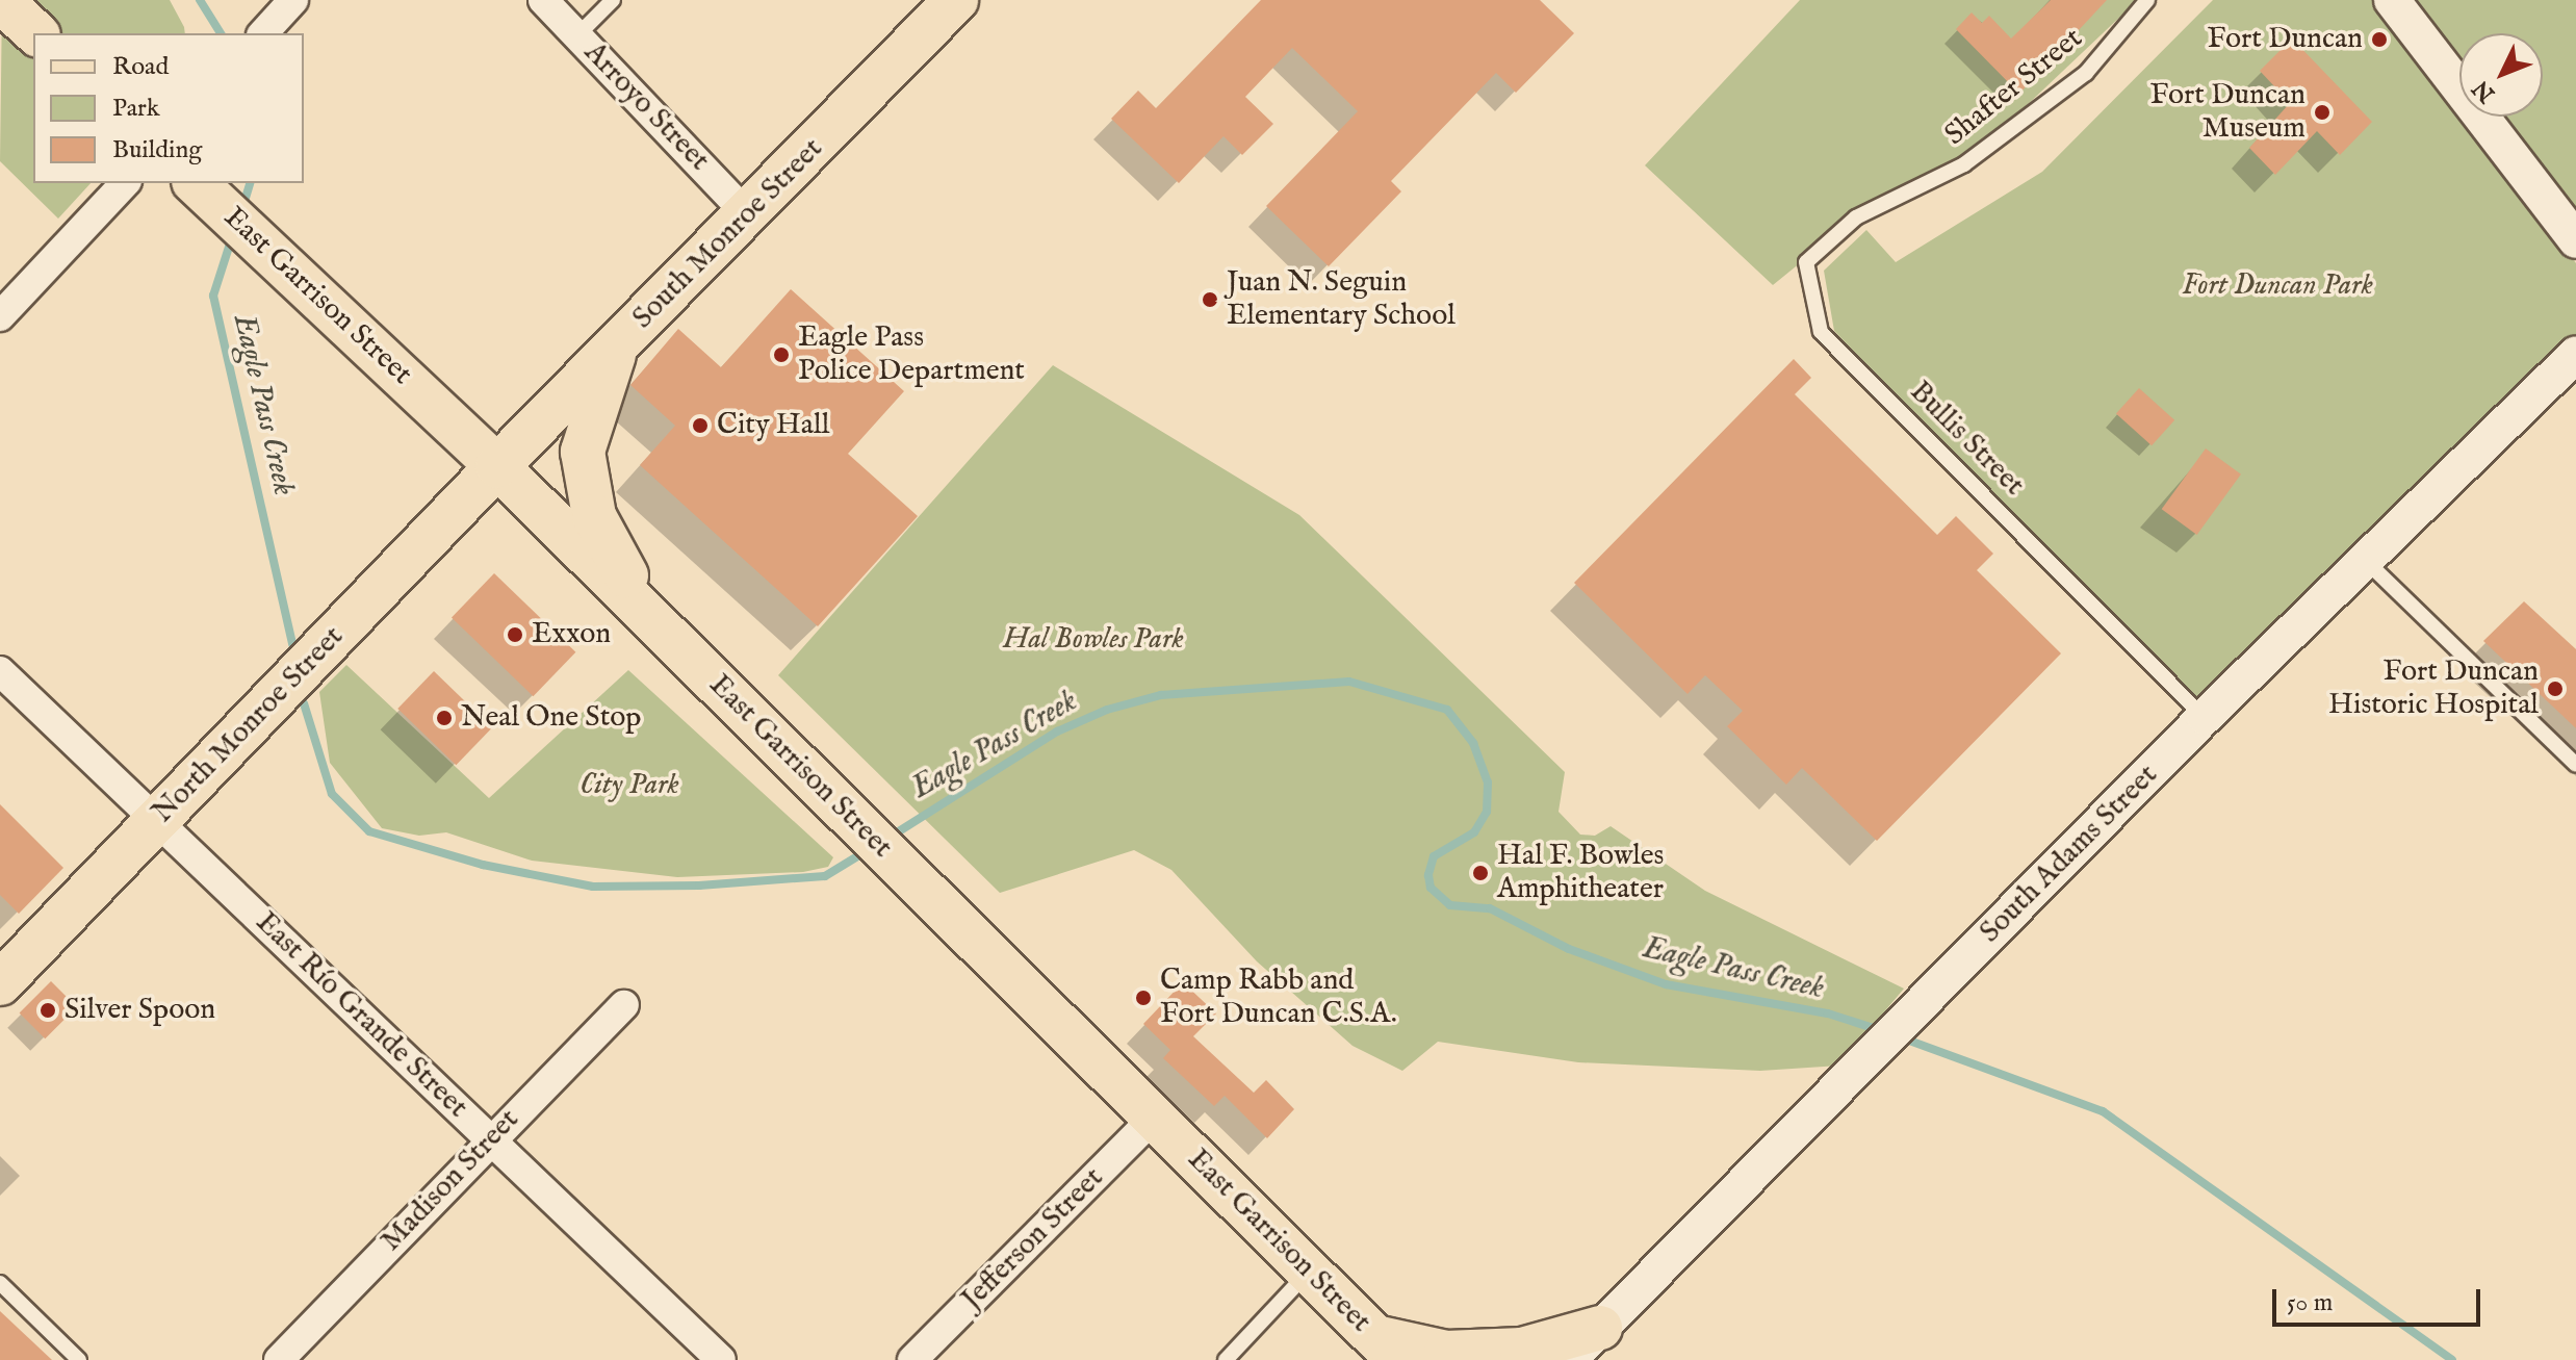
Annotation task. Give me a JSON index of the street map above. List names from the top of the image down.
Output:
{
  "streets": {
    "main road": ["South Monroe Street", "East Garrison Street", "North Monroe Street"],
    "street": [
      "Arroyo Street",
      "South Adams Street",
      "East Río Grande Street",
      "Madison Street",
      "Jefferson Street"
    ],
    "lane": ["Shafter Street", "Bullis Street"]
  },
  "crossings": [
    ["Shafter Street", "Bullis Street"],
    ["Arroyo Street", "South Monroe Street"],
    ["South Monroe Street", "East Garrison Street"],
    ["South Monroe Street", "North Monroe Street"],
    ["East Garrison Street", "North Monroe Street"],
    ["East Garrison Street", "Jefferson Street"],
    ["Bullis Street", "South Adams Street"],
    ["North Monroe Street", "East Río Grande Street"],
    ["East Río Grande Street", "Madison Street"]
  ],
  "water": ["Eagle Pass Creek"],
  "parks": ["Fort Duncan Park", "Hal Bowles Park", "City Park"],
  "places": [
    "Fort Duncan",
    "Fort Duncan Museum",
    "Juan N. Seguin Elementary School",
    "Eagle Pass Police Department",
    "City Hall",
    "Exxon",
    "Fort Duncan Historic Hospital",
    "Neal One Stop",
    "Hal F. Bowles Amphitheater",
    "Camp Rabb and Fort Duncan C.S.A.",
    "Silver Spoon"
  ],
  "legend": ["Road", "Park", "Building"],
  "scale_bar": "50 m",
  "north": "bottom left"
}
